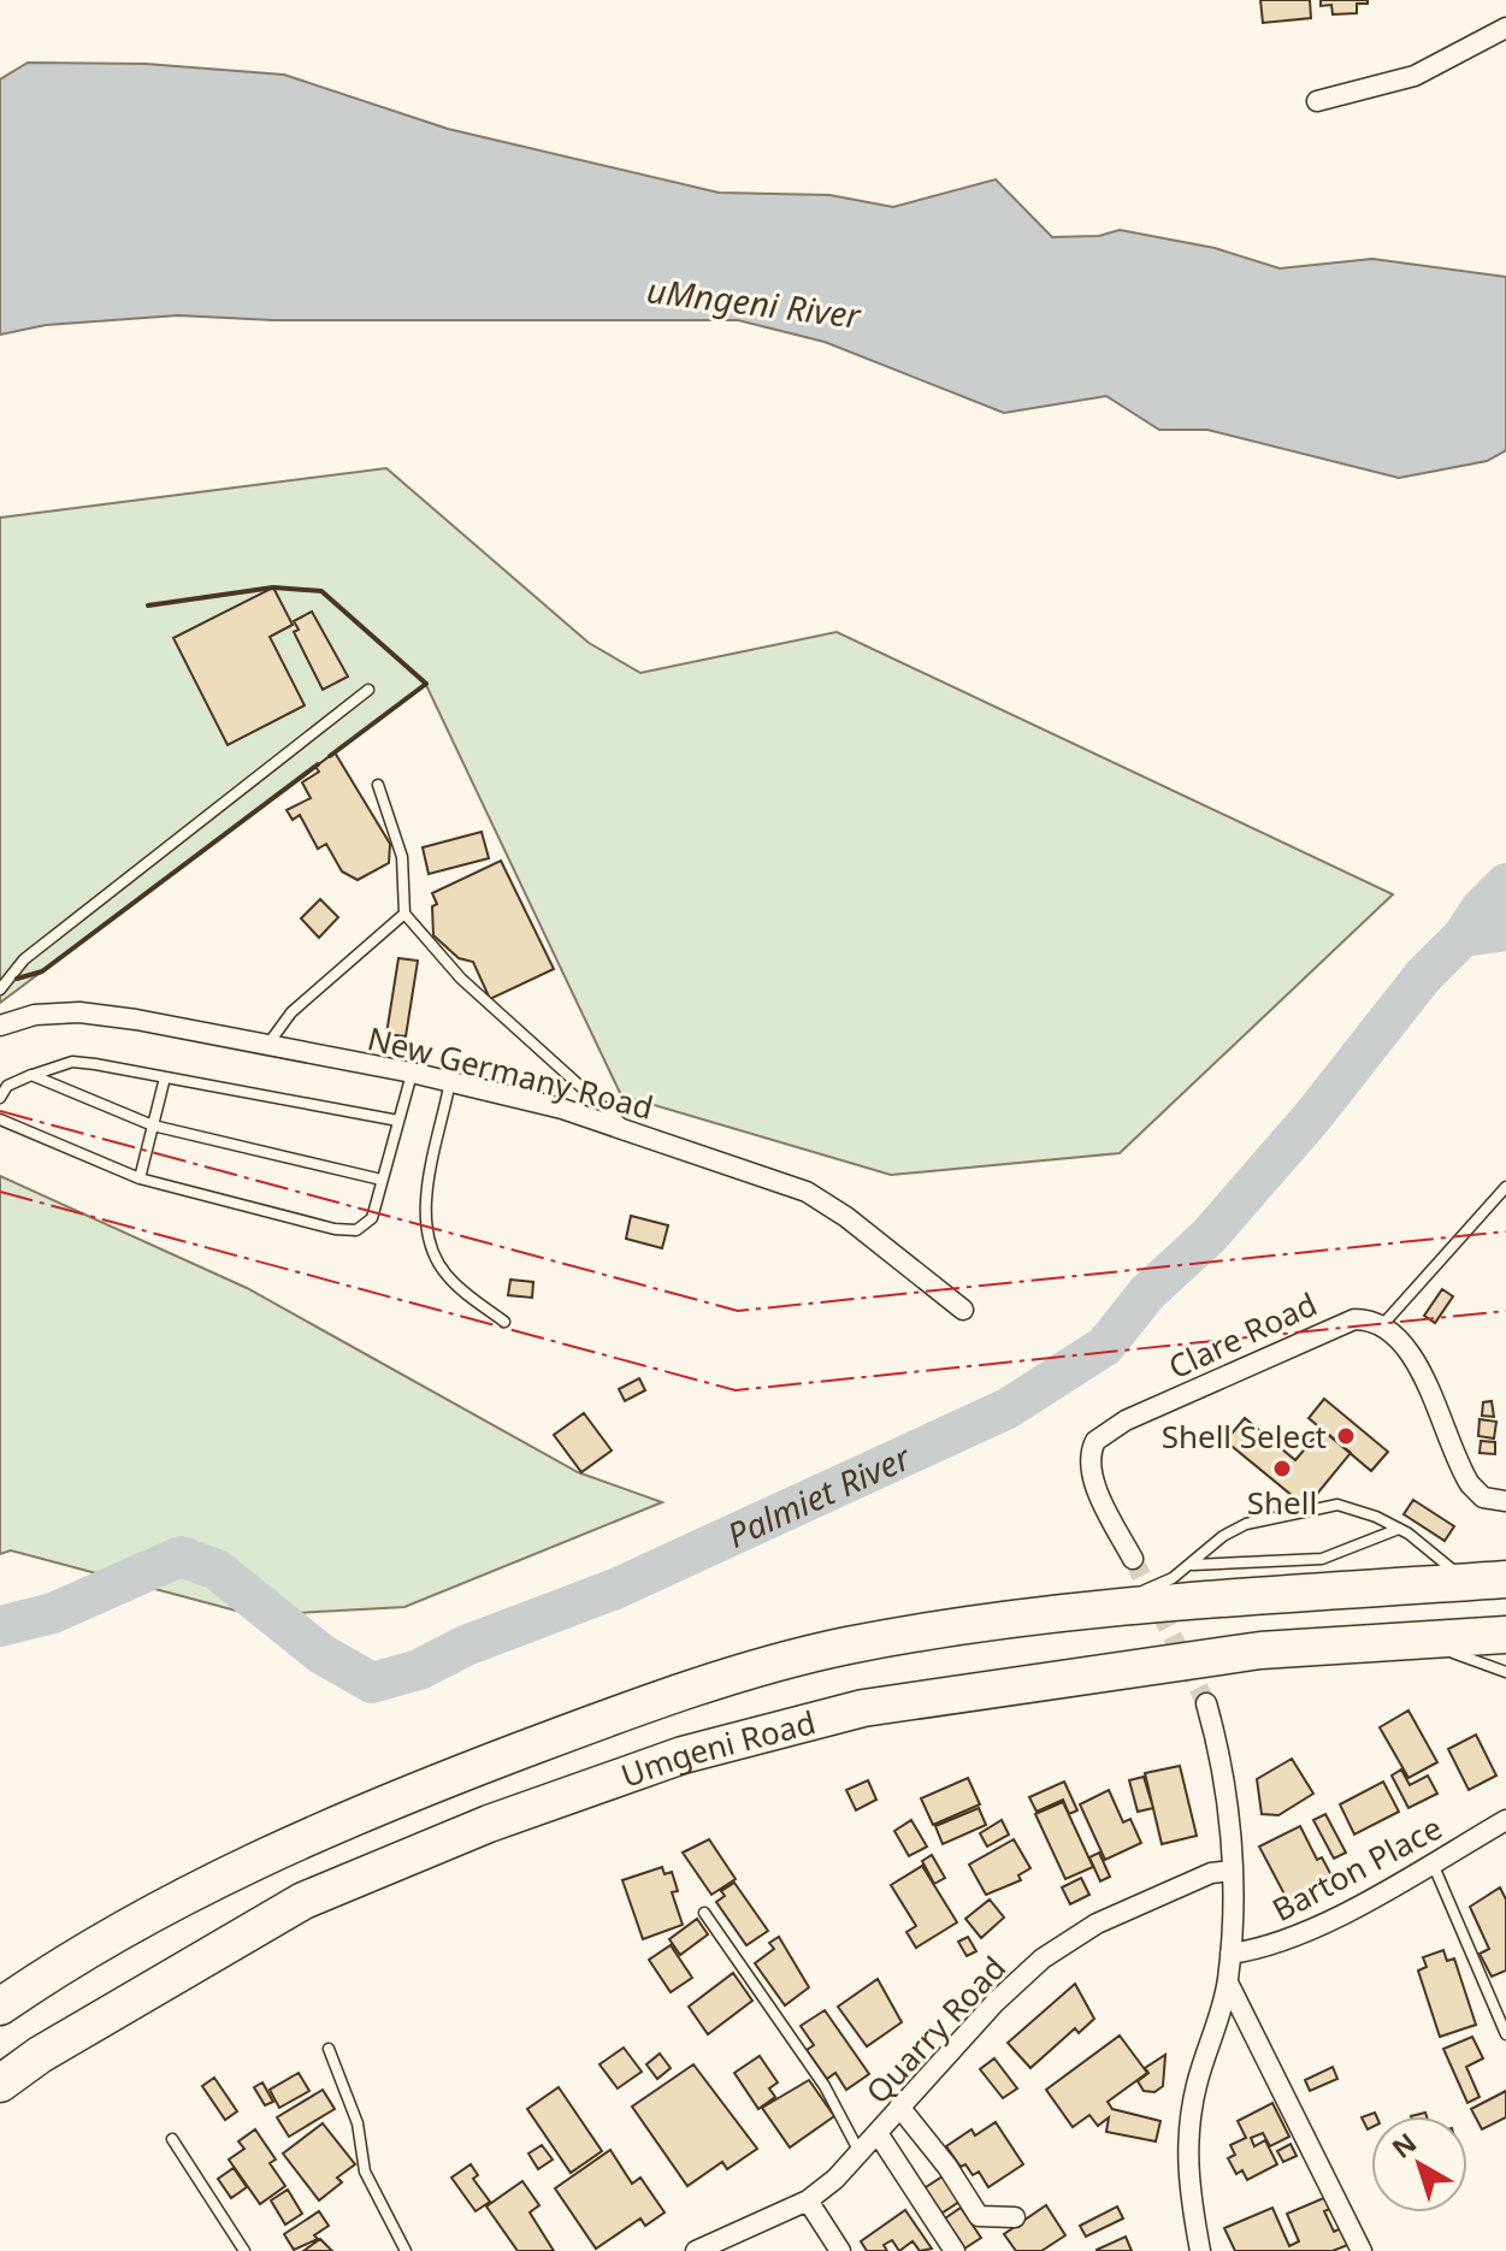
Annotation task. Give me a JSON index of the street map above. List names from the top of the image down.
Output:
{
  "streets": {
    "highway": ["Umgeni Road"],
    "street": [
      "New Germany Road",
      "Clare Road",
      "Barton Place",
      "Quarry Road"
    ]
  },
  "water": ["uMngeni River", "Palmiet River"],
  "places": ["Shell Select", "Shell"],
  "north": "top left"
}
